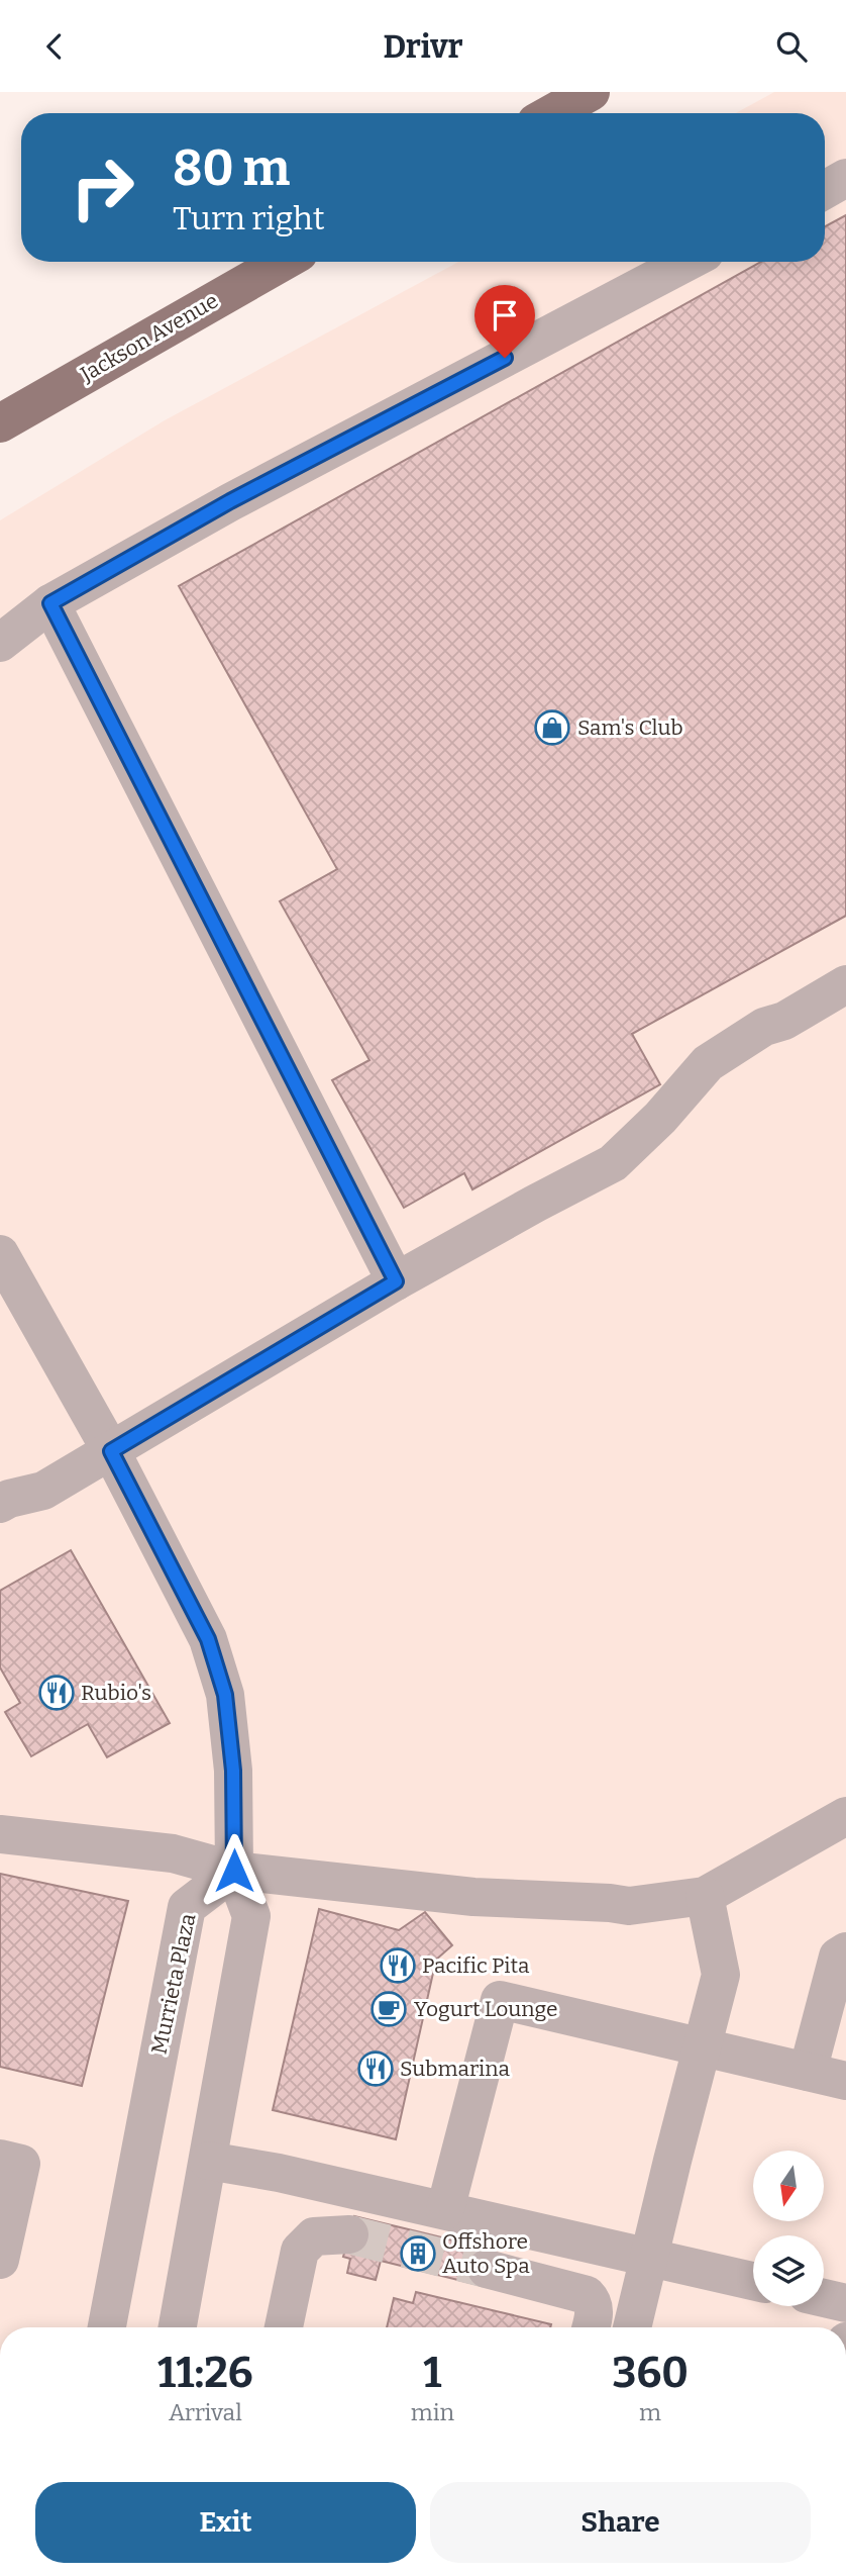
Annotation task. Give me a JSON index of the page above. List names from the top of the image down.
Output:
{
  "streets": {
    "main road": ["Jackson Avenue"],
    "street": ["Murrieta Plaza"]
  },
  "places": {
    "shop": ["Sam's Club"],
    "restaurant": ["Rubio's", "Pacific Pita", "Submarina"],
    "cafe": ["Yogurt Lounge"],
    "building": ["Offshore Auto Spa"]
  },
  "north": "bottom",
  "page": {
    "header": "Drivr",
    "turn": ["80 m", "Turn right"],
    "eta": [
      "11:26",
      "Arrival",
      "1",
      "min",
      "360",
      "m"
    ],
    "buttons": ["Exit", "Share"]
  }
}
